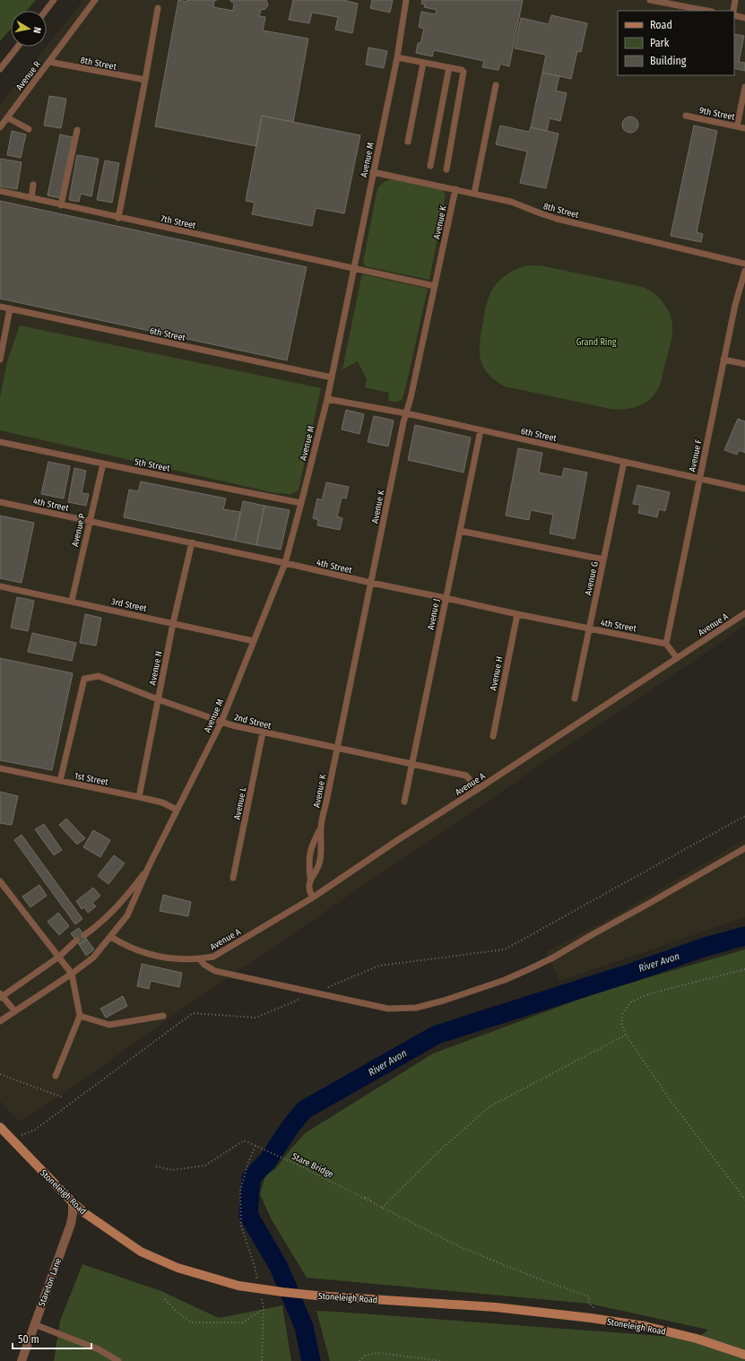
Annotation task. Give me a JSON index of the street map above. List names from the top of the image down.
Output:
{
  "streets": {
    "main road": ["Stoneleigh Road"],
    "street": ["Stareton Lane"],
    "lane": [
      "8th Street",
      "Avenue R",
      "9th Street",
      "Avenue M",
      "7th Street",
      "Avenue K",
      "6th Street",
      "Avenue F",
      "5th Street",
      "4th Street",
      "Avenue P",
      "Avenue G",
      "3rd Street",
      "Avenue J",
      "Avenue A",
      "Avenue N",
      "Avenue H",
      "2nd Street",
      "1st Street",
      "Avenue L"
    ],
    "path": ["Stare Bridge"]
  },
  "crossings": [
    ["8th Street", "Avenue R"],
    ["8th Street", "Avenue M"],
    ["8th Street", "Avenue K"],
    ["Avenue M", "7th Street"],
    ["Avenue M", "6th Street"],
    ["Avenue M", "5th Street"],
    ["Avenue M", "4th Street"],
    ["Avenue M", "3rd Street"],
    ["Avenue M", "2nd Street"],
    ["Avenue M", "1st Street"],
    ["7th Street", "Avenue K"],
    ["Avenue K", "6th Street"],
    ["Avenue K", "4th Street"],
    ["Avenue K", "Avenue A"],
    ["Avenue K", "2nd Street"],
    ["6th Street", "Avenue F"],
    ["6th Street", "Avenue G"],
    ["6th Street", "Avenue J"],
    ["Avenue F", "4th Street"],
    ["5th Street", "Avenue P"],
    ["4th Street", "Avenue P"],
    ["4th Street", "Avenue G"],
    ["4th Street", "Avenue J"],
    ["4th Street", "Avenue N"],
    ["4th Street", "Avenue H"],
    ["Avenue P", "3rd Street"],
    ["3rd Street", "Avenue N"],
    ["Avenue J", "2nd Street"],
    ["Avenue A", "2nd Street"],
    ["Avenue N", "2nd Street"],
    ["Avenue N", "1st Street"],
    ["2nd Street", "1st Street"],
    ["2nd Street", "Avenue L"],
    ["Stoneleigh Road", "Stareton Lane"]
  ],
  "water": ["River Avon"],
  "parks": ["Grand Ring"],
  "legend": ["Road", "Park", "Building"],
  "scale_bar": "50 m",
  "north": "right"
}
